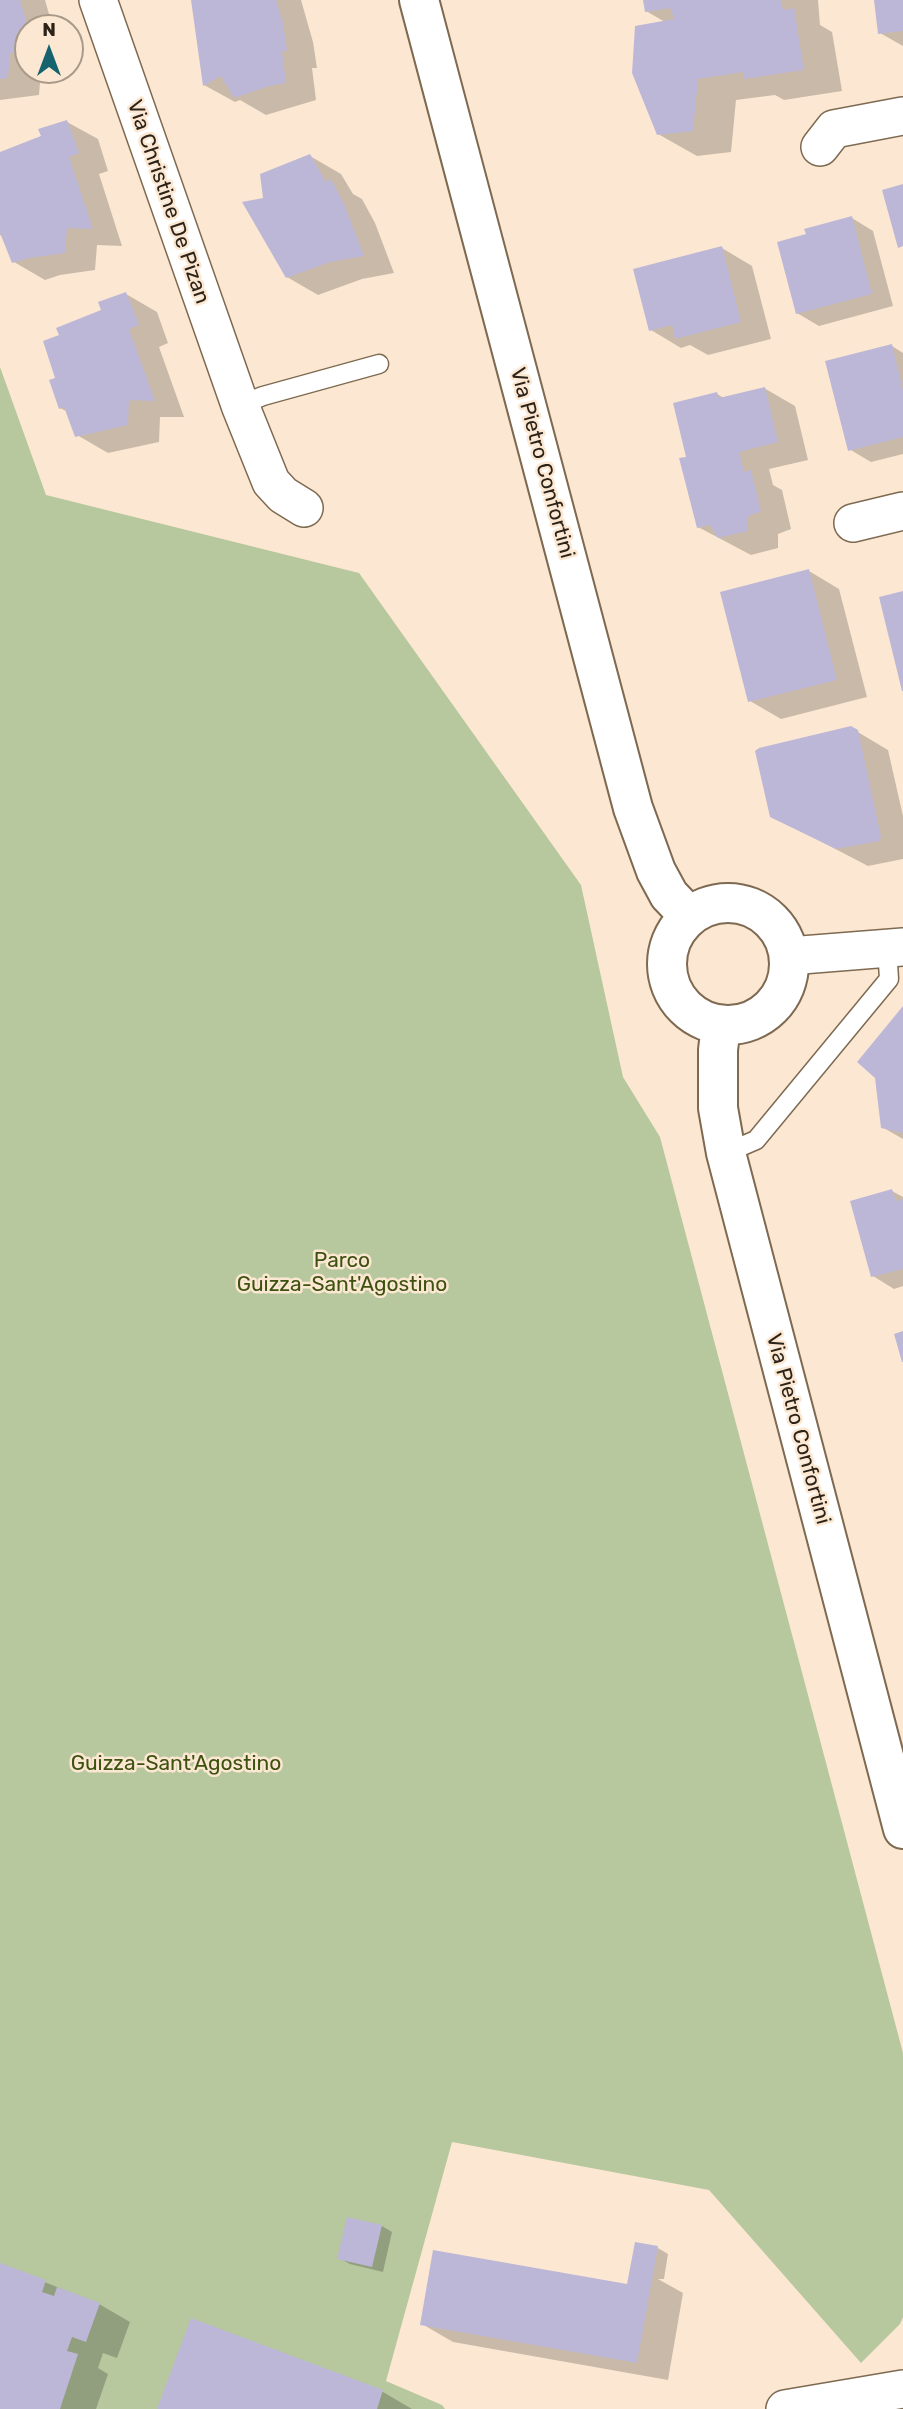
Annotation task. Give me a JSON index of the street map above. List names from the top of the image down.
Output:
{
  "streets": {
    "main road": ["Via Pietro Confortini"],
    "street": ["Via Christine De Pizan"]
  },
  "parks": ["Parco Guizza-Sant'Agostino", "Guizza-Sant'Agostino"],
  "north": "top"
}
